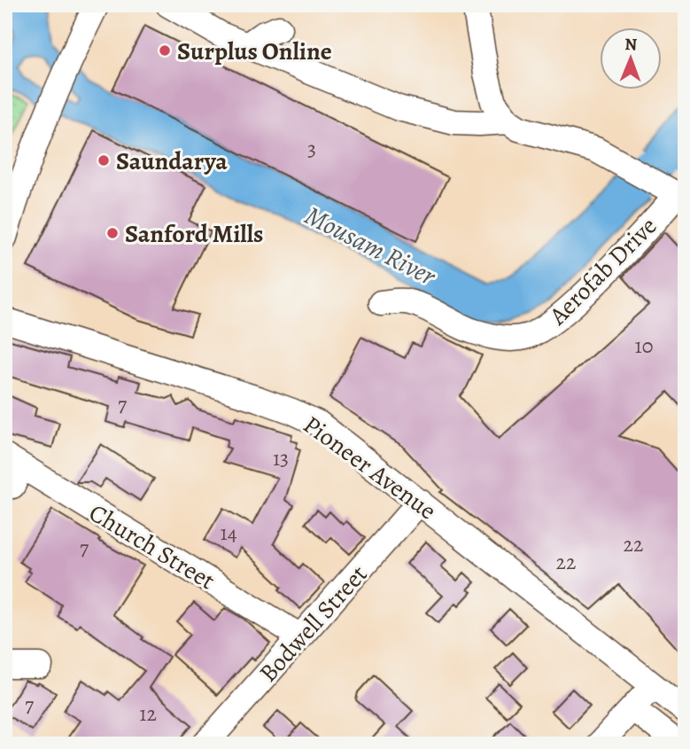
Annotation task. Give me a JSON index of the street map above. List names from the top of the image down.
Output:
{
  "streets": {
    "street": [
      "Aerofab Drive",
      "Pioneer Avenue",
      "Church Street",
      "Bodwell Street"
    ]
  },
  "crossings": [
    ["Pioneer Avenue", "Bodwell Street"],
    ["Church Street", "Bodwell Street"]
  ],
  "water": ["Mousam River"],
  "places": ["Surplus Online", "Saundarya", "Sanford Mills"],
  "house_numbers": [
    "3",
    "10",
    "7",
    "13",
    "14",
    "22",
    "7",
    "22",
    "7",
    "12"
  ],
  "north": "top"
}
